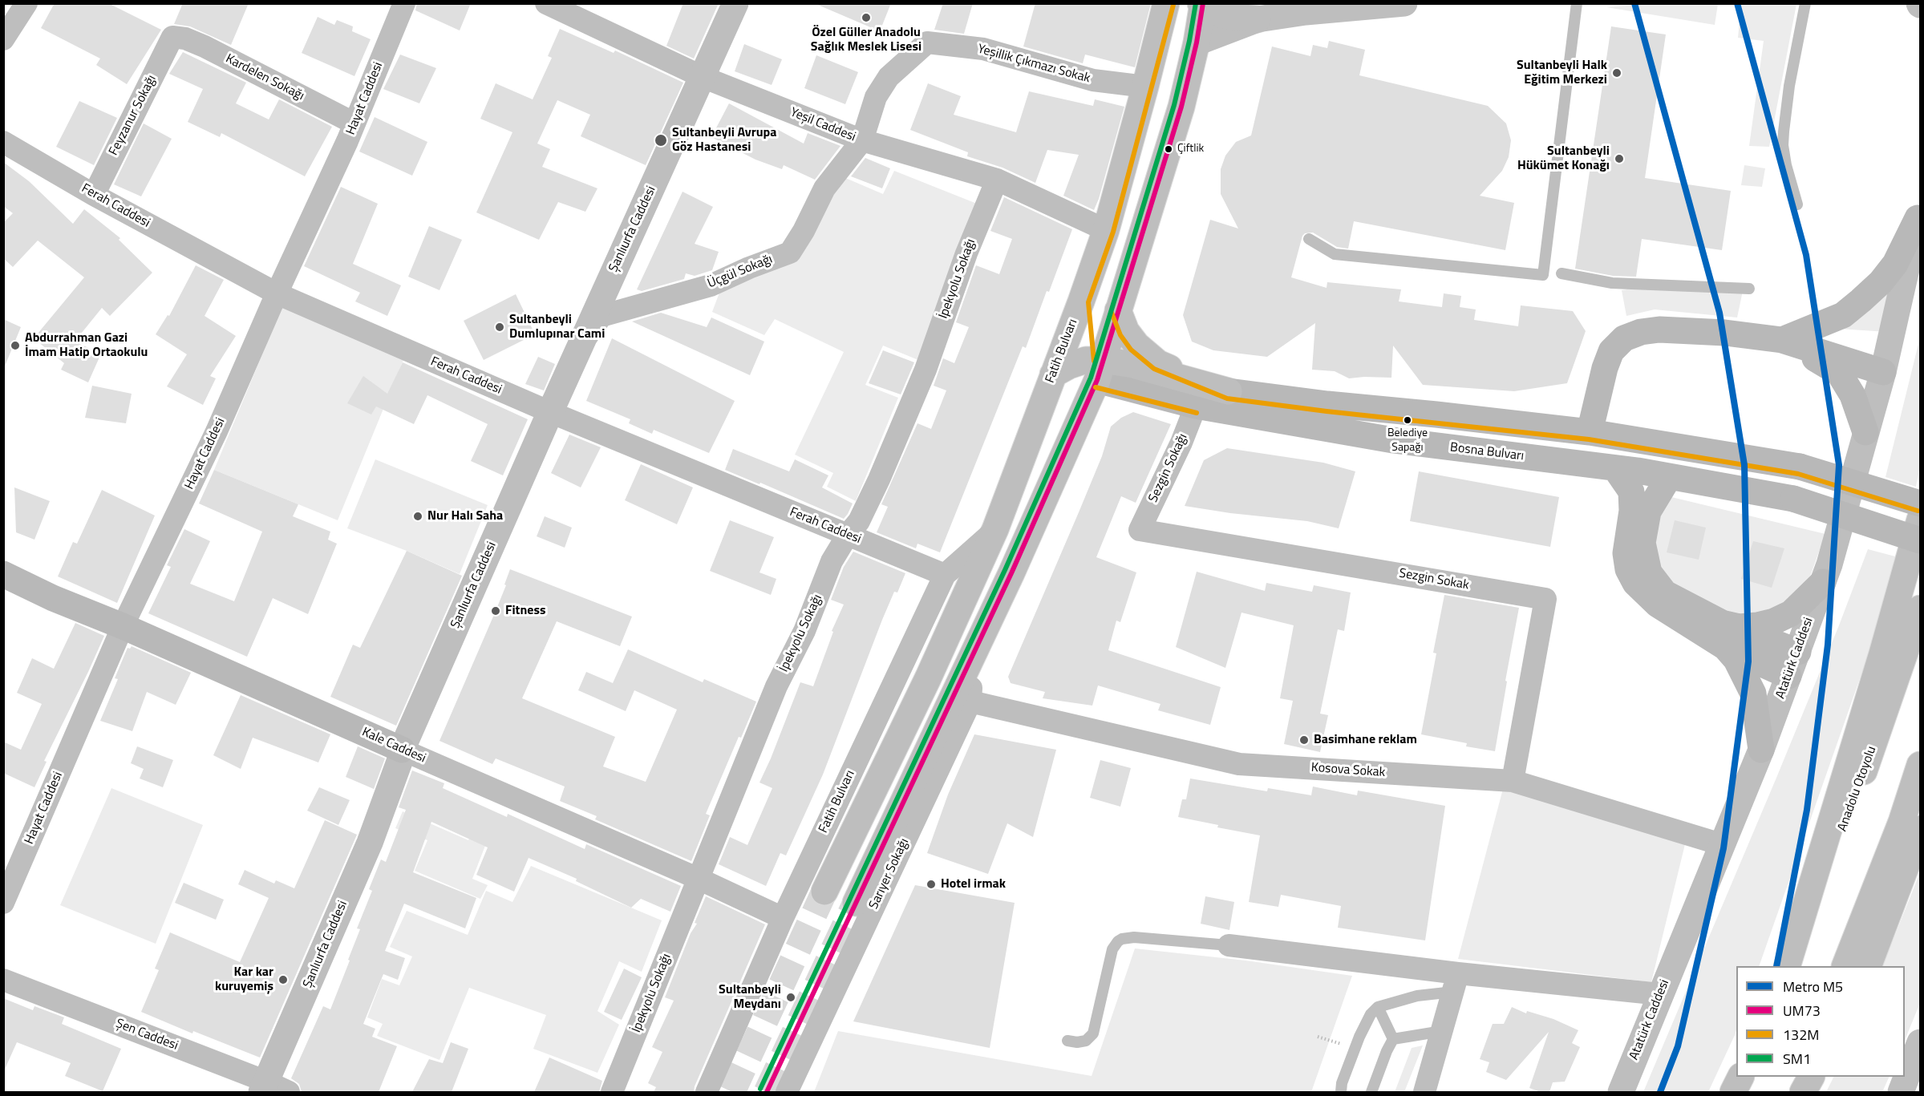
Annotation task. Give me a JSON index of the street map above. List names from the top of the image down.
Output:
{
  "streets": {
    "main road": [
      "Şanlıurfa Caddesi",
      "Fatih Bulvarı",
      "Bosna Bulvarı",
      "Atatürk Caddesi",
      "Kale Caddesi",
      "Anadolu Otoyolu"
    ],
    "street": [
      "Yeşillik Çıkmazı Sokak",
      "Kardelen Sokağı",
      "Hayat Caddesi",
      "Feyzanur Sokağı",
      "Yeşil Caddesi",
      "Ferah Caddesi",
      "Üçgül Sokağı",
      "İpekyolu Sokağı",
      "Sezgin Sokağı",
      "Sezgin Sokak",
      "Kosova Sokak",
      "Sarıyer Sokağı",
      "Şen Caddesi"
    ]
  },
  "crossings": [
    ["Yeşillik Çıkmazı Sokak", "Yeşil Caddesi"],
    ["Yeşillik Çıkmazı Sokak", "Üçgül Sokağı"],
    ["Yeşillik Çıkmazı Sokak", "Fatih Bulvarı"],
    ["Kardelen Sokağı", "Hayat Caddesi"],
    ["Kardelen Sokağı", "Feyzanur Sokağı"],
    ["Hayat Caddesi", "Ferah Caddesi"],
    ["Hayat Caddesi", "Kale Caddesi"],
    ["Feyzanur Sokağı", "Ferah Caddesi"],
    ["Yeşil Caddesi", "Şanlıurfa Caddesi"],
    ["Yeşil Caddesi", "Üçgül Sokağı"],
    ["Yeşil Caddesi", "İpekyolu Sokağı"],
    ["Yeşil Caddesi", "Fatih Bulvarı"],
    ["Ferah Caddesi", "Şanlıurfa Caddesi"],
    ["Ferah Caddesi", "İpekyolu Sokağı"],
    ["Ferah Caddesi", "Fatih Bulvarı"],
    ["Şanlıurfa Caddesi", "Üçgül Sokağı"],
    ["Şanlıurfa Caddesi", "Kale Caddesi"],
    ["Şanlıurfa Caddesi", "Şen Caddesi"],
    ["İpekyolu Sokağı", "Kale Caddesi"],
    ["Fatih Bulvarı", "Kale Caddesi"],
    ["Bosna Bulvarı", "Sezgin Sokağı"],
    ["Sezgin Sokağı", "Sezgin Sokak"],
    ["Sezgin Sokak", "Kosova Sokak"],
    ["Atatürk Caddesi", "Kosova Sokak"],
    ["Kosova Sokak", "Sarıyer Sokağı"]
  ],
  "places": [
    "Özel Güller Anadolu Sağlık Meslek Lisesi",
    "Sultanbeyli Halk Eğitim Merkezi",
    "Sultanbeyli Avrupa Göz Hastanesi",
    "Çiftlik",
    "Sultanbeyli Hükümet Konağı",
    "Sultanbeyli Dumlupınar Cami",
    "Abdurrahman Gazi İmam Hatip Ortaokulu",
    "Belediye Sapağı",
    "Nur Halı Saha",
    "Fitness",
    "Basimhane reklam",
    "Hotel irmak",
    "Kar kar kuruyemiş",
    "Sultanbeyli Meydanı"
  ],
  "lines": [
    "metro line M5",
    "transit line UM73",
    "transit line SM1",
    "transit line 132M"
  ],
  "legend": [
    "Metro M5",
    "UM73",
    "132M",
    "SM1"
  ]
}
